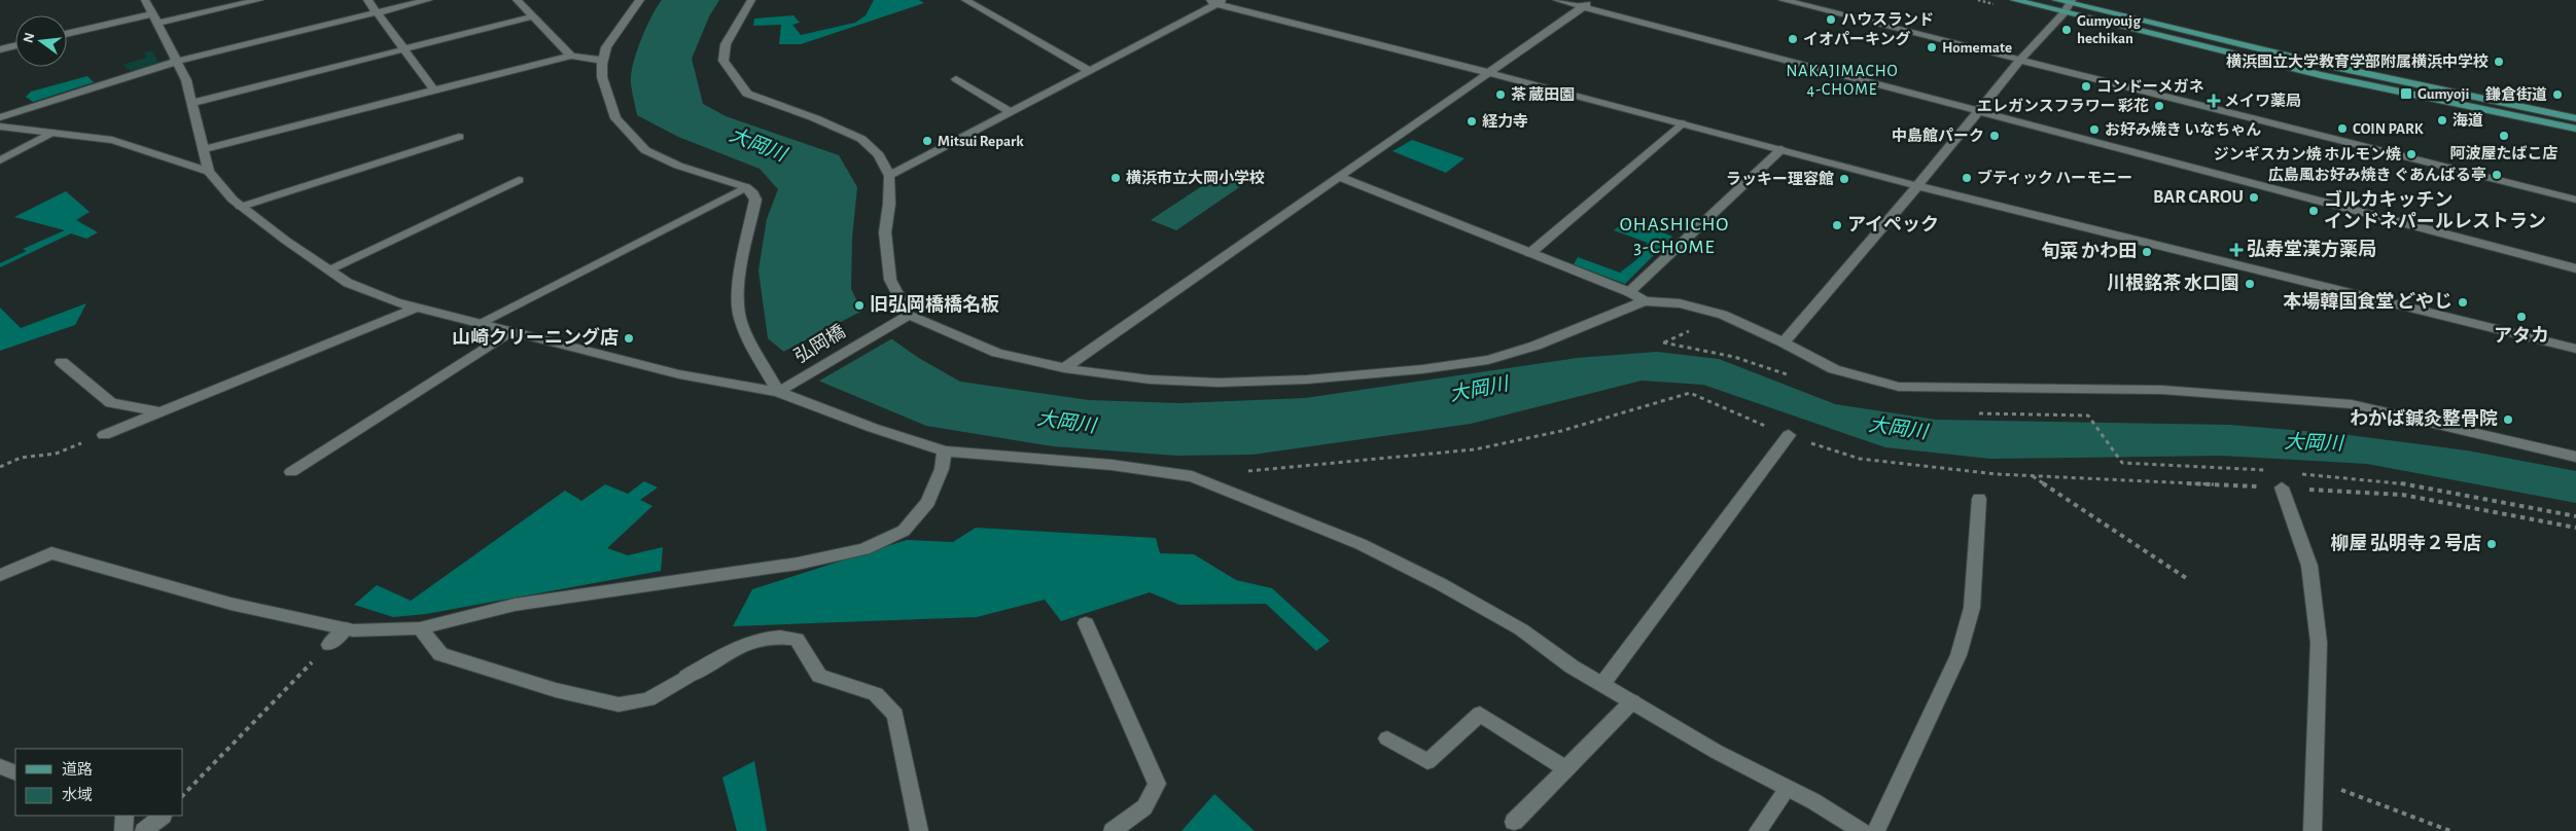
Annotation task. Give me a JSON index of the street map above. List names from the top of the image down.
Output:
{
  "streets": {
    "street": ["弘岡橋"]
  },
  "districts": ["NAKAJIMACHO 4-CHOME", "OHASHICHO 3-CHOME"],
  "water": ["大岡川"],
  "places": {
    "other": [
      "ハウスランド",
      "Gumyoujg hechikan",
      "イオパーキング",
      "Homemate",
      "横浜国立大学教育学部附属横浜中学校",
      "コンドーメガネ",
      "茶 蔵田園",
      "鎌倉街道",
      "エレガンスフラワー 彩花",
      "海道",
      "経力寺",
      "COIN PARK",
      "お好み焼き いなちゃん",
      "中島館パーク",
      "阿波屋たばこ店",
      "Mitsui Repark",
      "ジンギスカン焼 ホルモン焼",
      "広島風お好み焼き ぐあんばる亭",
      "横浜市立大岡小学校",
      "ブティック ハーモニー",
      "ラッキー理容館",
      "BAR CAROU",
      "ゴルカキッチン インドネパールレストラン",
      "アイペック",
      "旬菜 かわ田",
      "川根銘茶 水口園",
      "本場韓国食堂 どやじ",
      "旧弘岡橋橋名板",
      "アタカ",
      "山崎クリーニング店",
      "わかば鍼灸整骨院",
      "柳屋 弘明寺２号店"
    ],
    "transit": ["Gumyoji"],
    "health": ["メイワ薬局", "弘寿堂漢方薬局"]
  },
  "legend": ["道路", "水域"],
  "north": "left"
}
